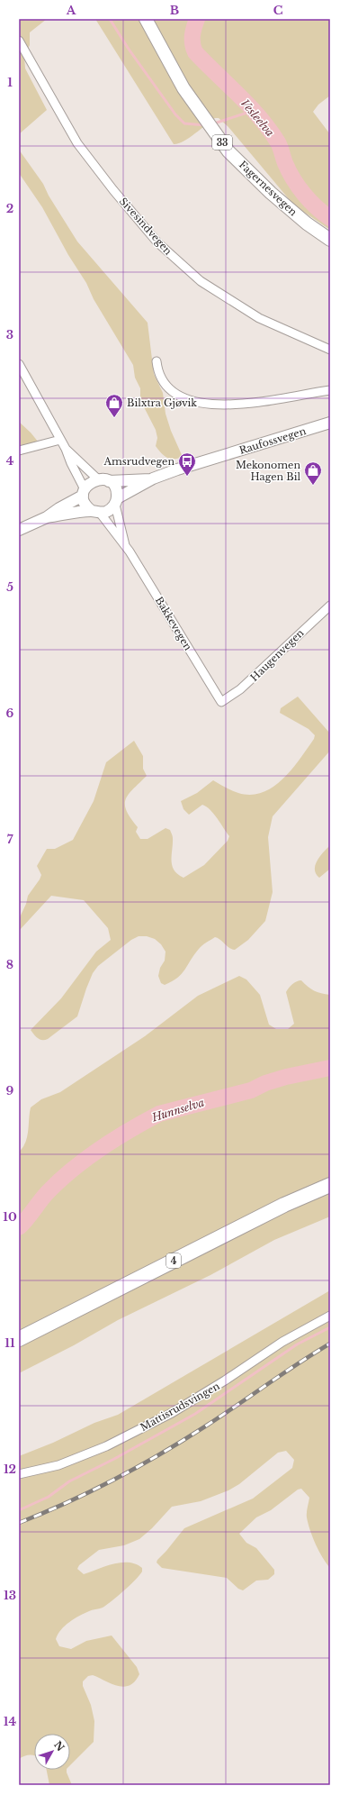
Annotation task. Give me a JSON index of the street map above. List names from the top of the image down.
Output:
{
  "streets": {
    "highway": ["4"],
    "main road": ["33", "Fagernesvegen", "Raufossvegen"],
    "street": [
      "Sivesindvegen",
      "Bakkevegen",
      "Haugenvegen",
      "Mattisrudsvingen"
    ]
  },
  "crossings": [
    ["Raufossvegen", "Bakkevegen"],
    ["Bakkevegen", "Haugenvegen"]
  ],
  "water": ["Vesleelva", "Hunnselva"],
  "places": {
    "shop": ["Bilxtra Gjøvik", "Mekonomen Hagen Bil"],
    "bus stop": ["Amsrudvegen"]
  },
  "north": "top right",
  "grid": {
    "columns": ["A", "B", "C"],
    "rows": [
      "1",
      "2",
      "3",
      "4",
      "5",
      "6",
      "7",
      "8",
      "9",
      "10",
      "11",
      "12",
      "13",
      "14"
    ]
  }
}
